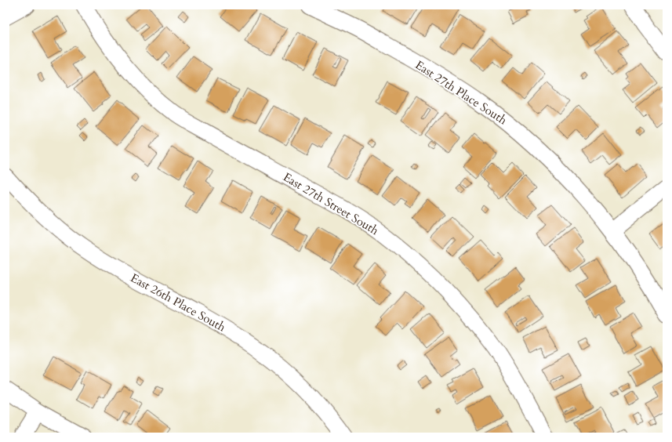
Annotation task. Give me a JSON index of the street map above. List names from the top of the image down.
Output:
{
  "streets": {
    "street": ["East 27th Place South", "East 27th Street South", "East 26th Place South"]
  }
}
